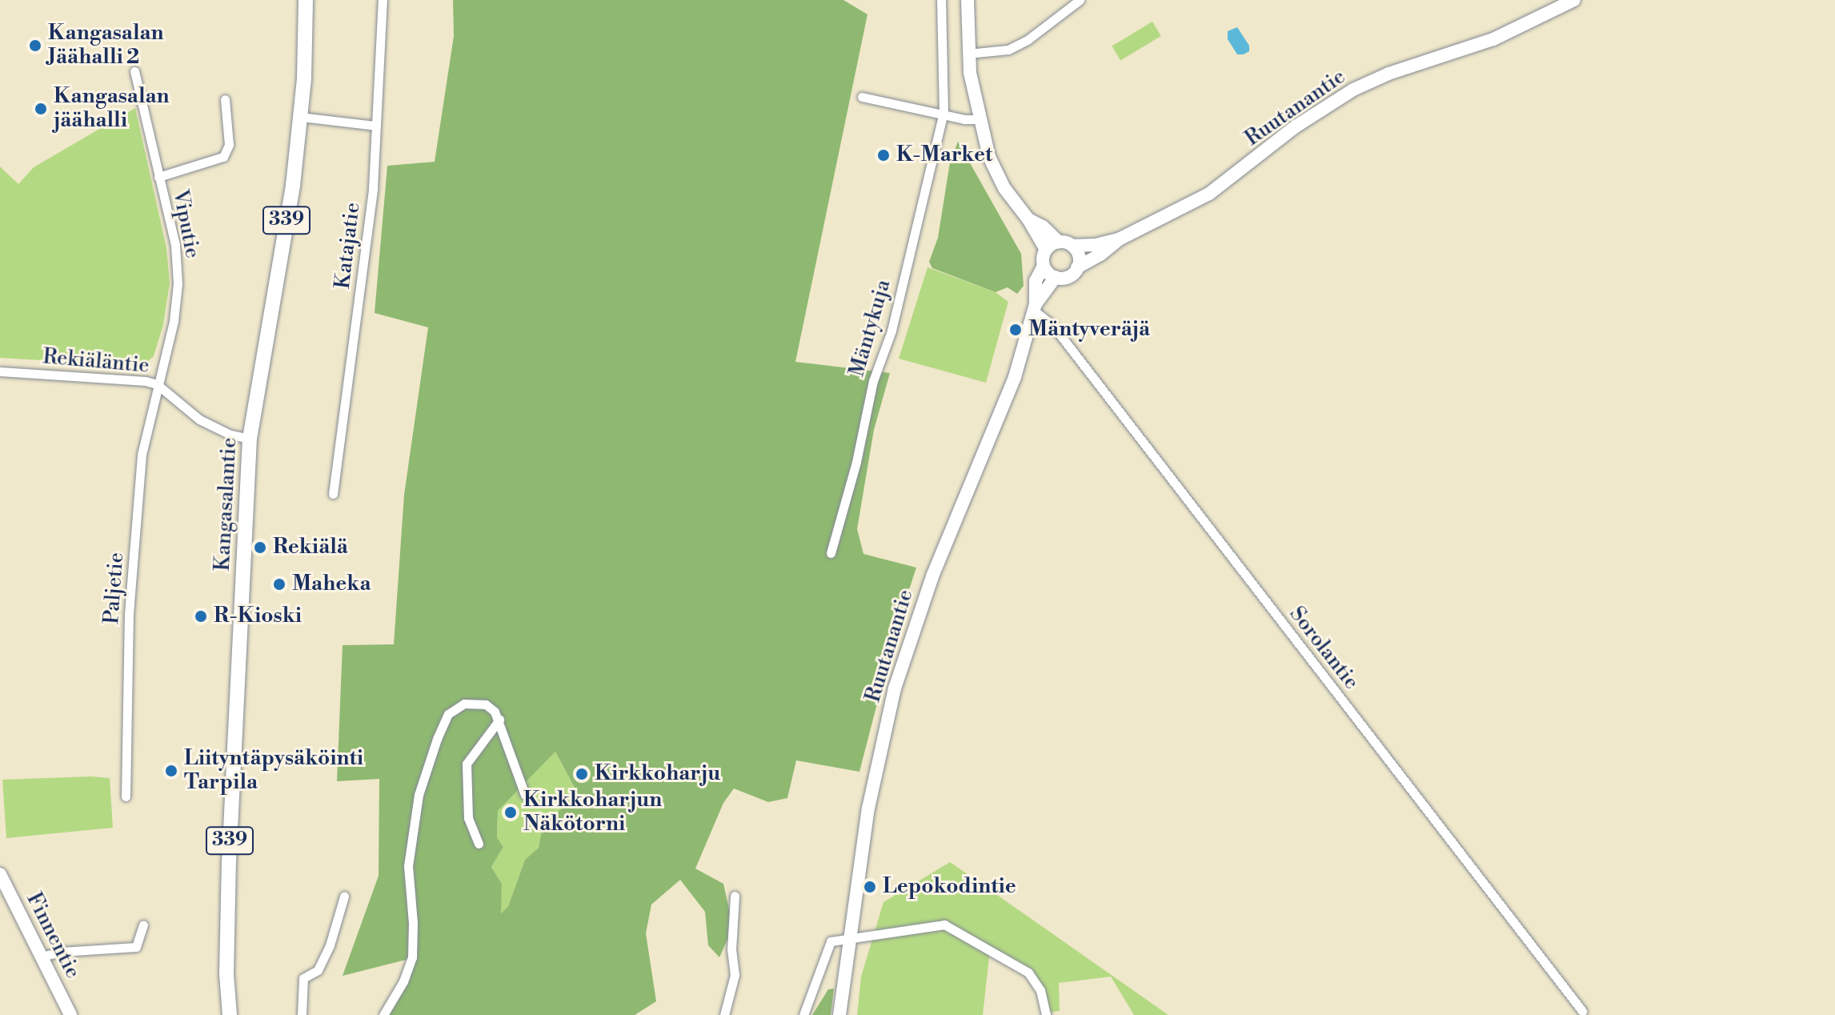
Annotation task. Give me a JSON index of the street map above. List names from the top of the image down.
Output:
{
  "streets": {
    "main road": [
      "Ruutanantie",
      "339",
      "Kangasalantie",
      "Finnentie"
    ],
    "street": [
      "Viputie",
      "Katajatie",
      "Mäntykuja",
      "Rekiäläntie",
      "Paljetie",
      "Sorolantie"
    ]
  },
  "crossings": [
    ["Ruutanantie", "Sorolantie"],
    ["Viputie", "Rekiäläntie"],
    ["Viputie", "Paljetie"],
    ["Rekiäläntie", "Kangasalantie"],
    ["Rekiäläntie", "Paljetie"]
  ],
  "places": [
    "Kangasalan Jäähalli 2",
    "Kangasalan jäähalli",
    "K-Market",
    "Mäntyveräjä",
    "Rekiälä",
    "Maheka",
    "R-Kioski",
    "Liityntäpysäköinti Tarpila",
    "Kirkkoharju",
    "Kirkkoharjun Näkötorni",
    "Lepokodintie"
  ]
}
